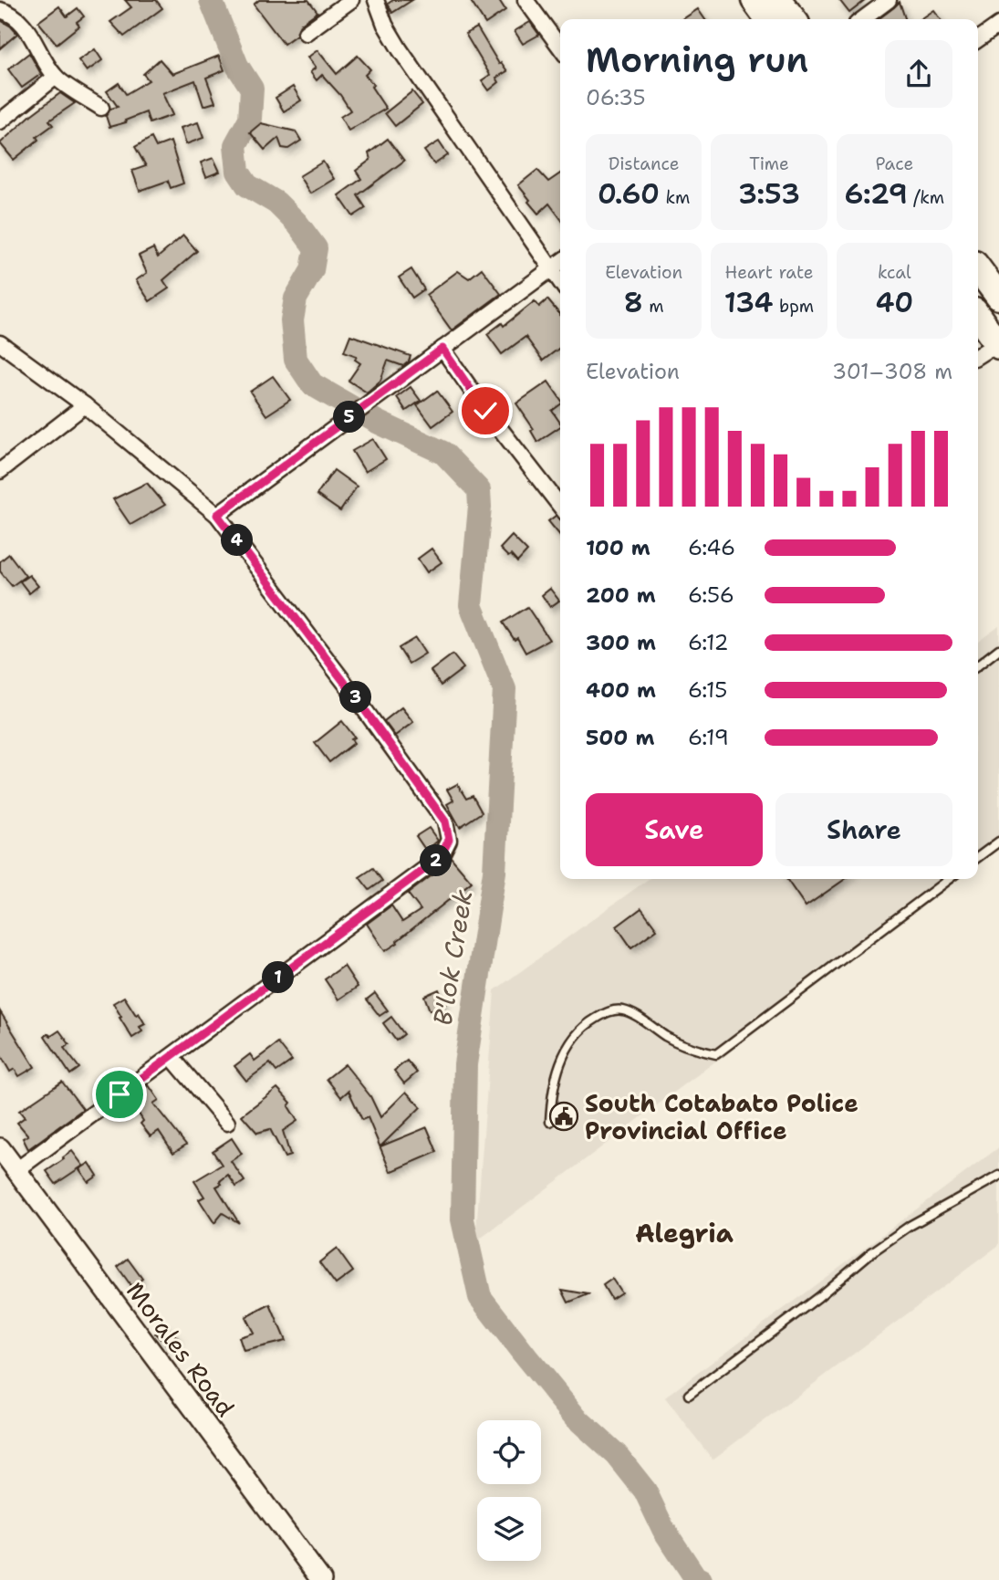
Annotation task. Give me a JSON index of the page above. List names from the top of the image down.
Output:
{
  "streets": {
    "street": ["Morales Road"]
  },
  "districts": ["Alegria"],
  "water": ["B'lok Creek"],
  "places": {
    "public building": ["South Cotabato Police Provincial Office"]
  },
  "page": {
    "heading": ["Morning run", "06:35"],
    "stats": [
      ["Distance", "0.60 km"],
      ["Time", "3:53"],
      ["Pace", "6:29 /km"],
      ["Elevation", "8 m"],
      ["Heart rate", "134 bpm"],
      ["kcal", "40"]
    ],
    "chart": ["Elevation", "301–308 m"],
    "pins": [
      "5",
      "4",
      "3",
      "2",
      "1"
    ],
    "list": [
      {
        "name": "100 m",
        "note": "6:46"
      },
      {
        "name": "200 m",
        "note": "6:56"
      },
      {
        "name": "300 m",
        "note": "6:12"
      },
      {
        "name": "400 m",
        "note": "6:15"
      },
      {
        "name": "500 m",
        "note": "6:19"
      }
    ],
    "buttons": ["Save", "Share"]
  }
}
